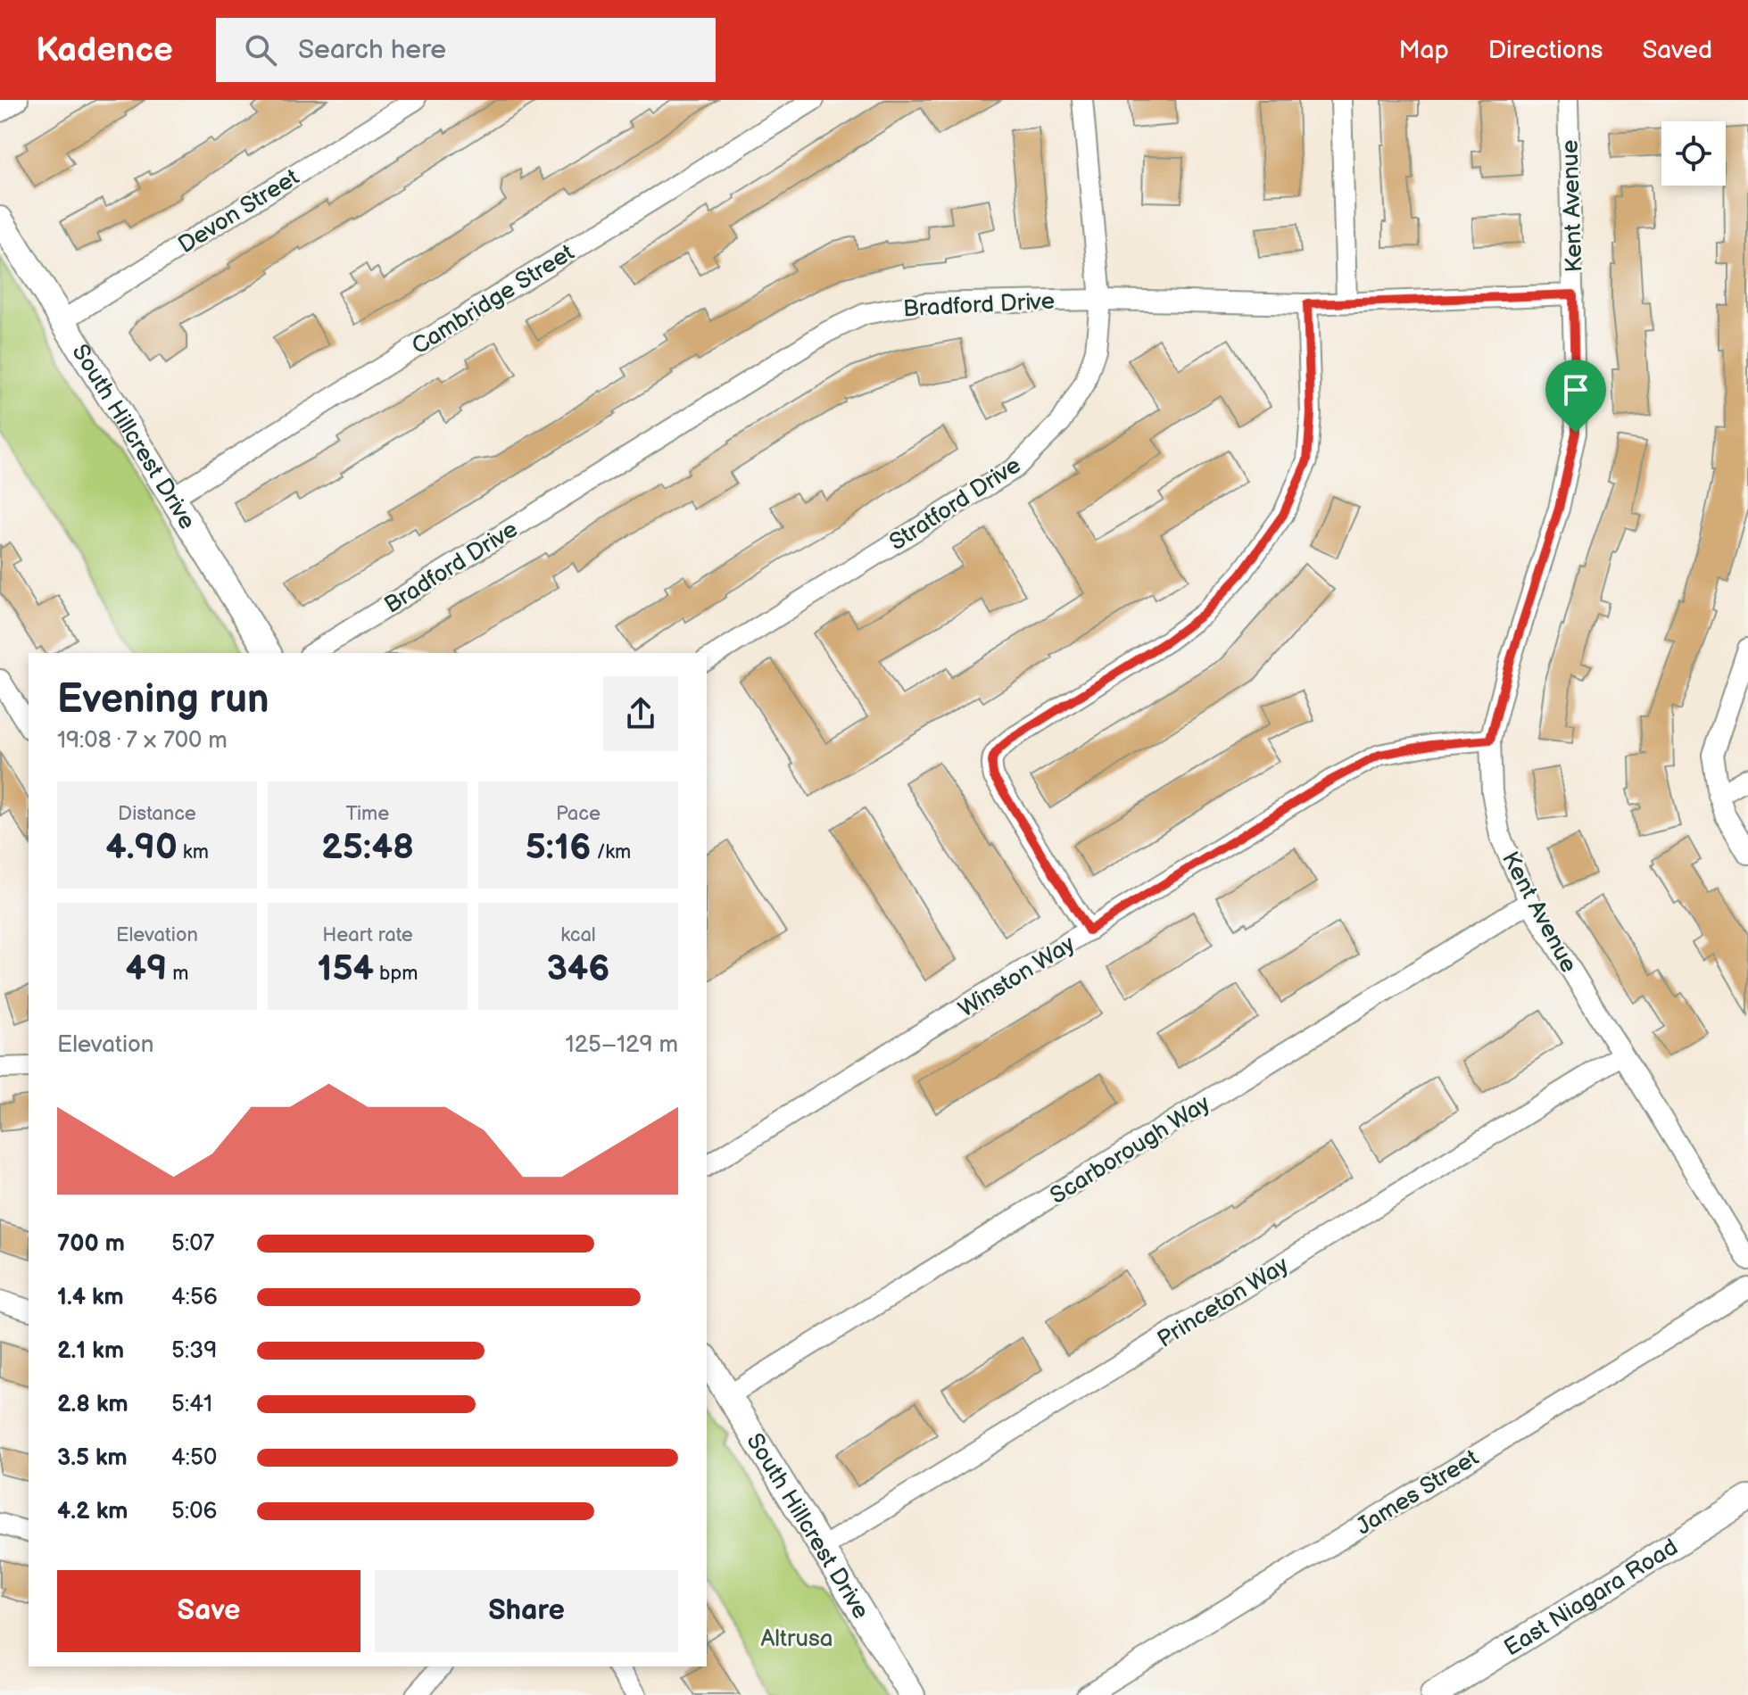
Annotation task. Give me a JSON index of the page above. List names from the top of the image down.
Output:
{
  "streets": {
    "street": [
      "Kent Avenue",
      "Devon Street",
      "Cambridge Street",
      "Bradford Drive",
      "South Hillcrest Drive",
      "Stratford Drive",
      "Winston Way",
      "Scarborough Way",
      "Princeton Way",
      "James Street",
      "East Niagara Road"
    ]
  },
  "crossings": [
    ["Kent Avenue", "Bradford Drive"],
    ["Kent Avenue", "Winston Way"],
    ["Kent Avenue", "Scarborough Way"],
    ["Kent Avenue", "Princeton Way"],
    ["Devon Street", "South Hillcrest Drive"],
    ["Cambridge Street", "South Hillcrest Drive"],
    ["Bradford Drive", "Stratford Drive"],
    ["South Hillcrest Drive", "Scarborough Way"],
    ["South Hillcrest Drive", "Princeton Way"]
  ],
  "parks": ["Altrusa"],
  "page": {
    "header": "Kadence",
    "search": "Search here",
    "nav": ["Map", "Directions", "Saved"],
    "heading": ["Evening run", "19:08 · 7 × 700 m"],
    "stats": [
      ["Distance", "4.90 km"],
      ["Time", "25:48"],
      ["Pace", "5:16 /km"],
      ["Elevation", "49 m"],
      ["Heart rate", "154 bpm"],
      ["kcal", "346"]
    ],
    "chart": ["Elevation", "125–129 m"],
    "list": [
      {
        "name": "700 m",
        "note": "5:07"
      },
      {
        "name": "1.4 km",
        "note": "4:56"
      },
      {
        "name": "2.1 km",
        "note": "5:39"
      },
      {
        "name": "2.8 km",
        "note": "5:41"
      },
      {
        "name": "3.5 km",
        "note": "4:50"
      },
      {
        "name": "4.2 km",
        "note": "5:06"
      }
    ],
    "buttons": ["Save", "Share"]
  }
}
